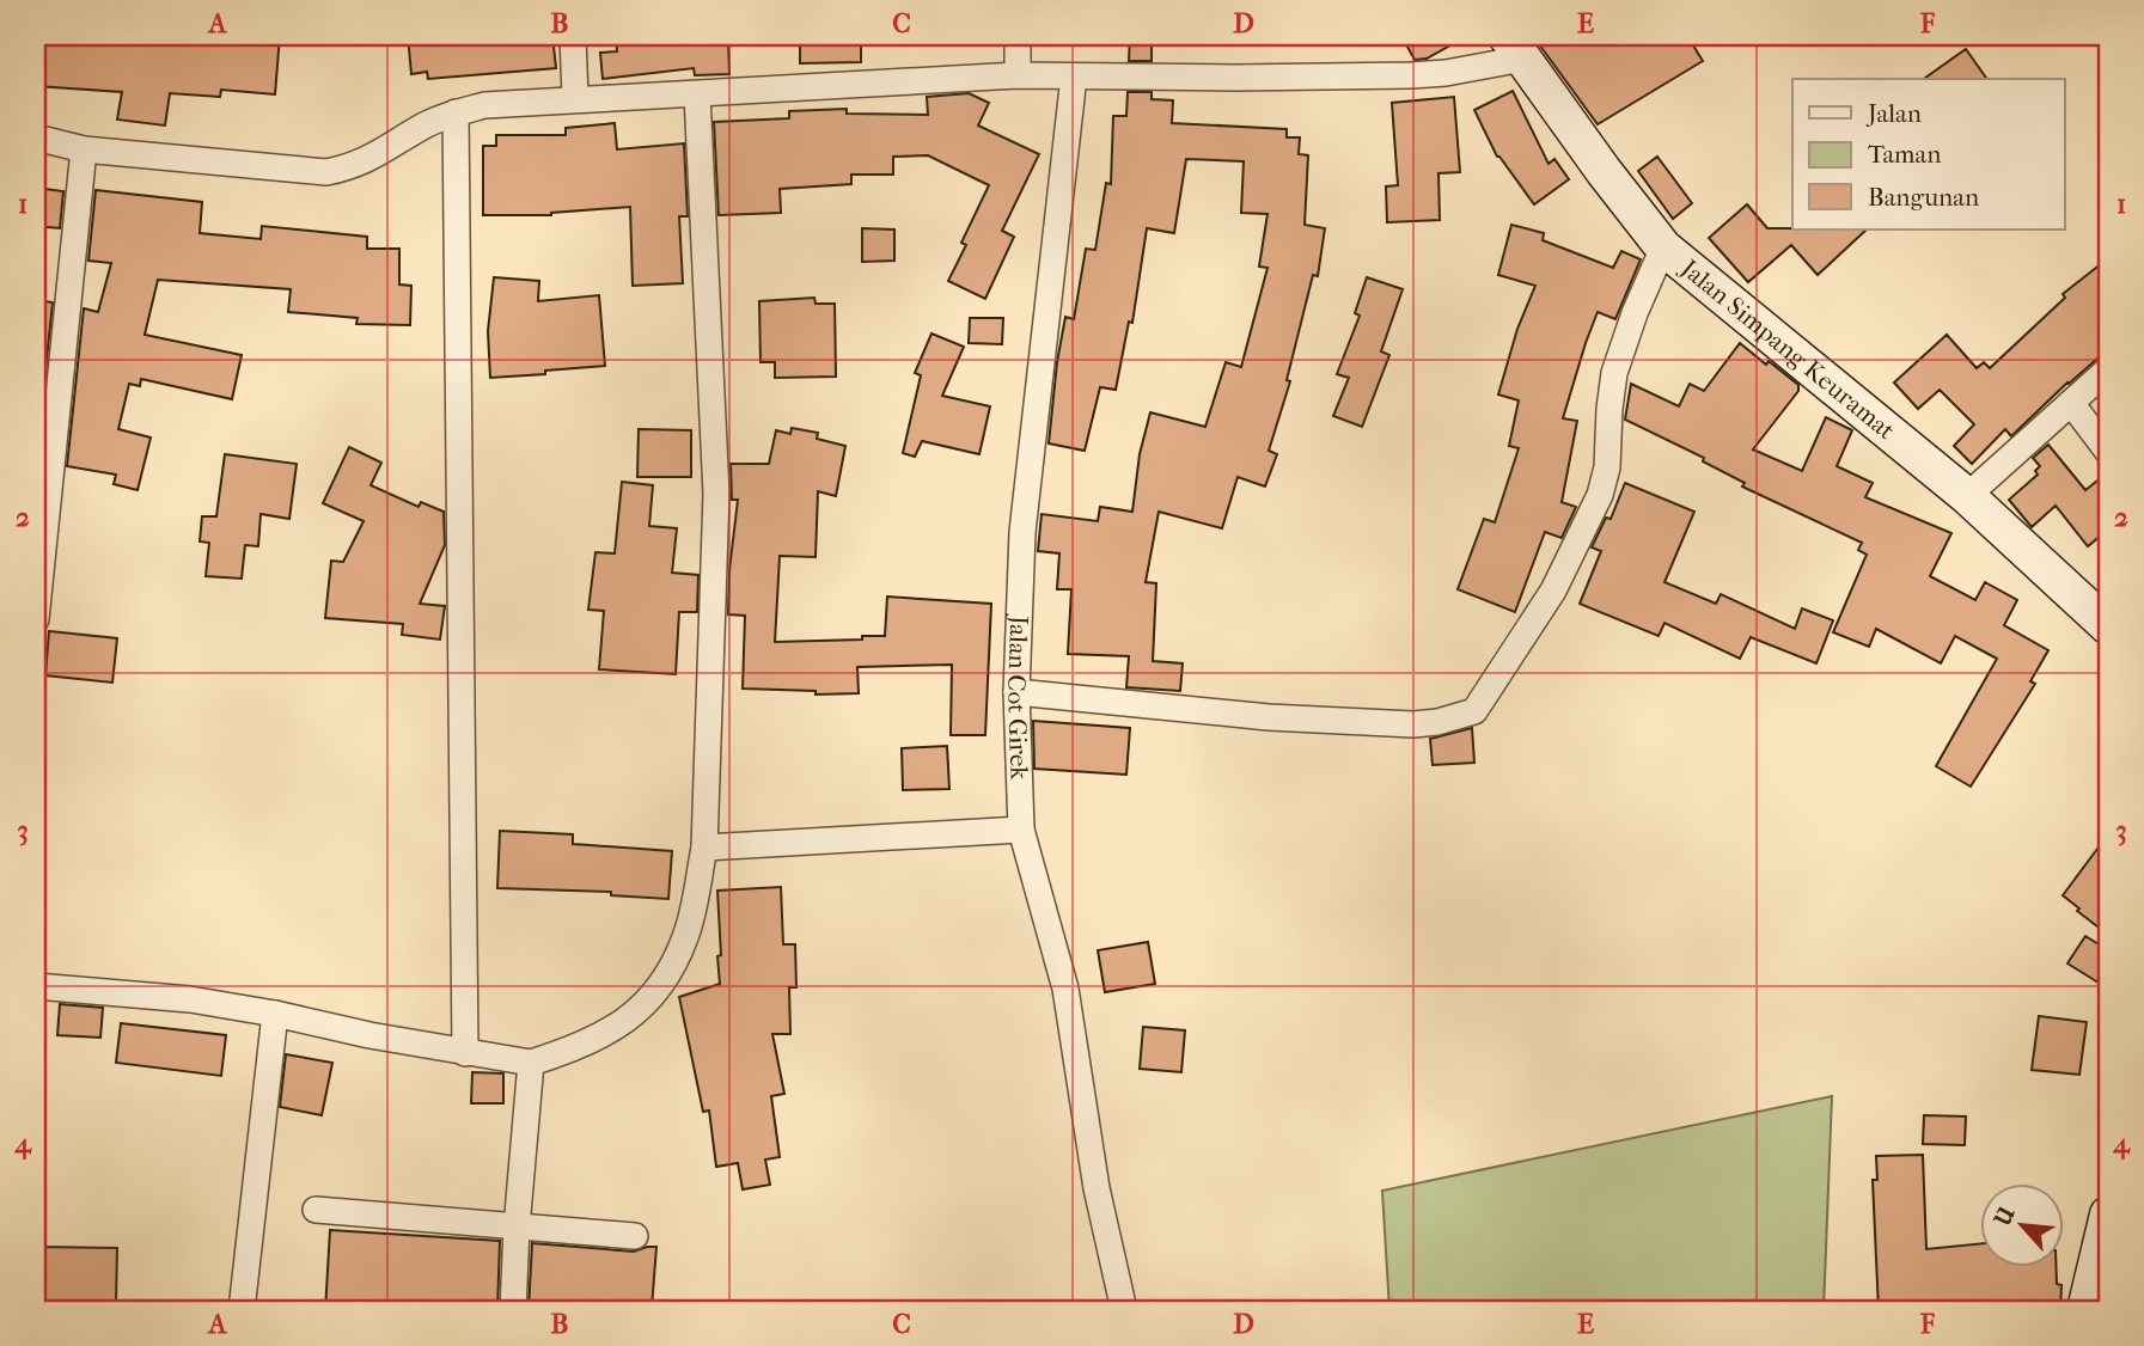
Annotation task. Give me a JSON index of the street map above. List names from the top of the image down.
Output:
{
  "streets": {
    "main road": ["Jalan Simpang Keuramat"],
    "street": ["Jalan Cot Girek"]
  },
  "legend": ["Jalan", "Taman", "Bangunan"],
  "north": "top left",
  "grid": {
    "columns": [
      "A",
      "B",
      "C",
      "D",
      "E",
      "F"
    ],
    "rows": [
      "1",
      "2",
      "3",
      "4"
    ]
  }
}
